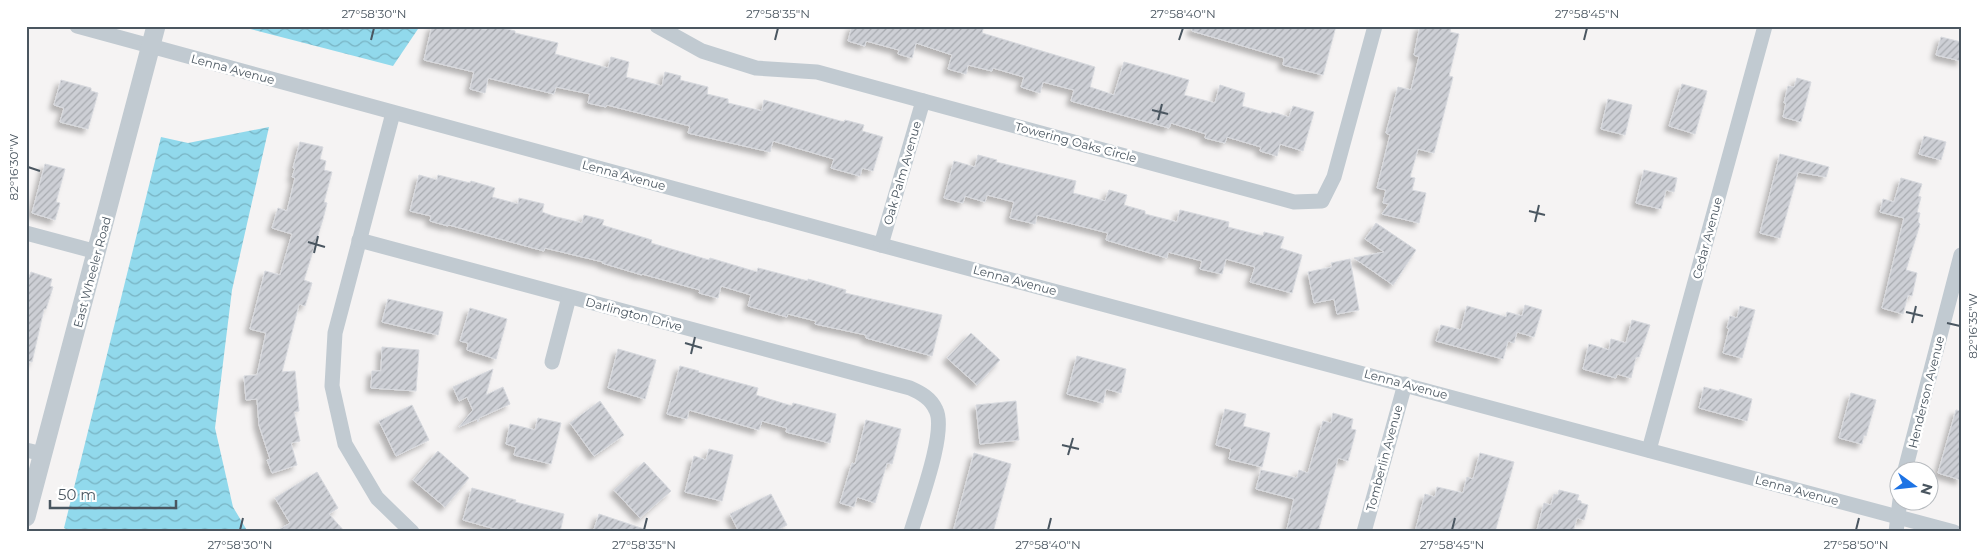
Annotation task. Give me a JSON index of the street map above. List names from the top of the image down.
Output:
{
  "streets": {
    "street": [
      "Lenna Avenue",
      "Towering Oaks Circle",
      "Oak Palm Avenue",
      "Cedar Avenue",
      "East Wheeler Road",
      "Darlington Drive",
      "Henderson Avenue",
      "Tomberlin Avenue"
    ]
  },
  "crossings": [
    ["Lenna Avenue", "Oak Palm Avenue"],
    ["Lenna Avenue", "Cedar Avenue"],
    ["Lenna Avenue", "East Wheeler Road"],
    ["Lenna Avenue", "Tomberlin Avenue"],
    ["Towering Oaks Circle", "Oak Palm Avenue"]
  ],
  "scale_bar": "50 m",
  "north": "right",
  "coordinates": [
    "27°58'30\"N",
    "27°58'35\"N",
    "27°58'40\"N",
    "27°58'45\"N",
    "82°16'30\"W",
    "82°16'35\"W",
    "27°58'50\"N"
  ]
}
